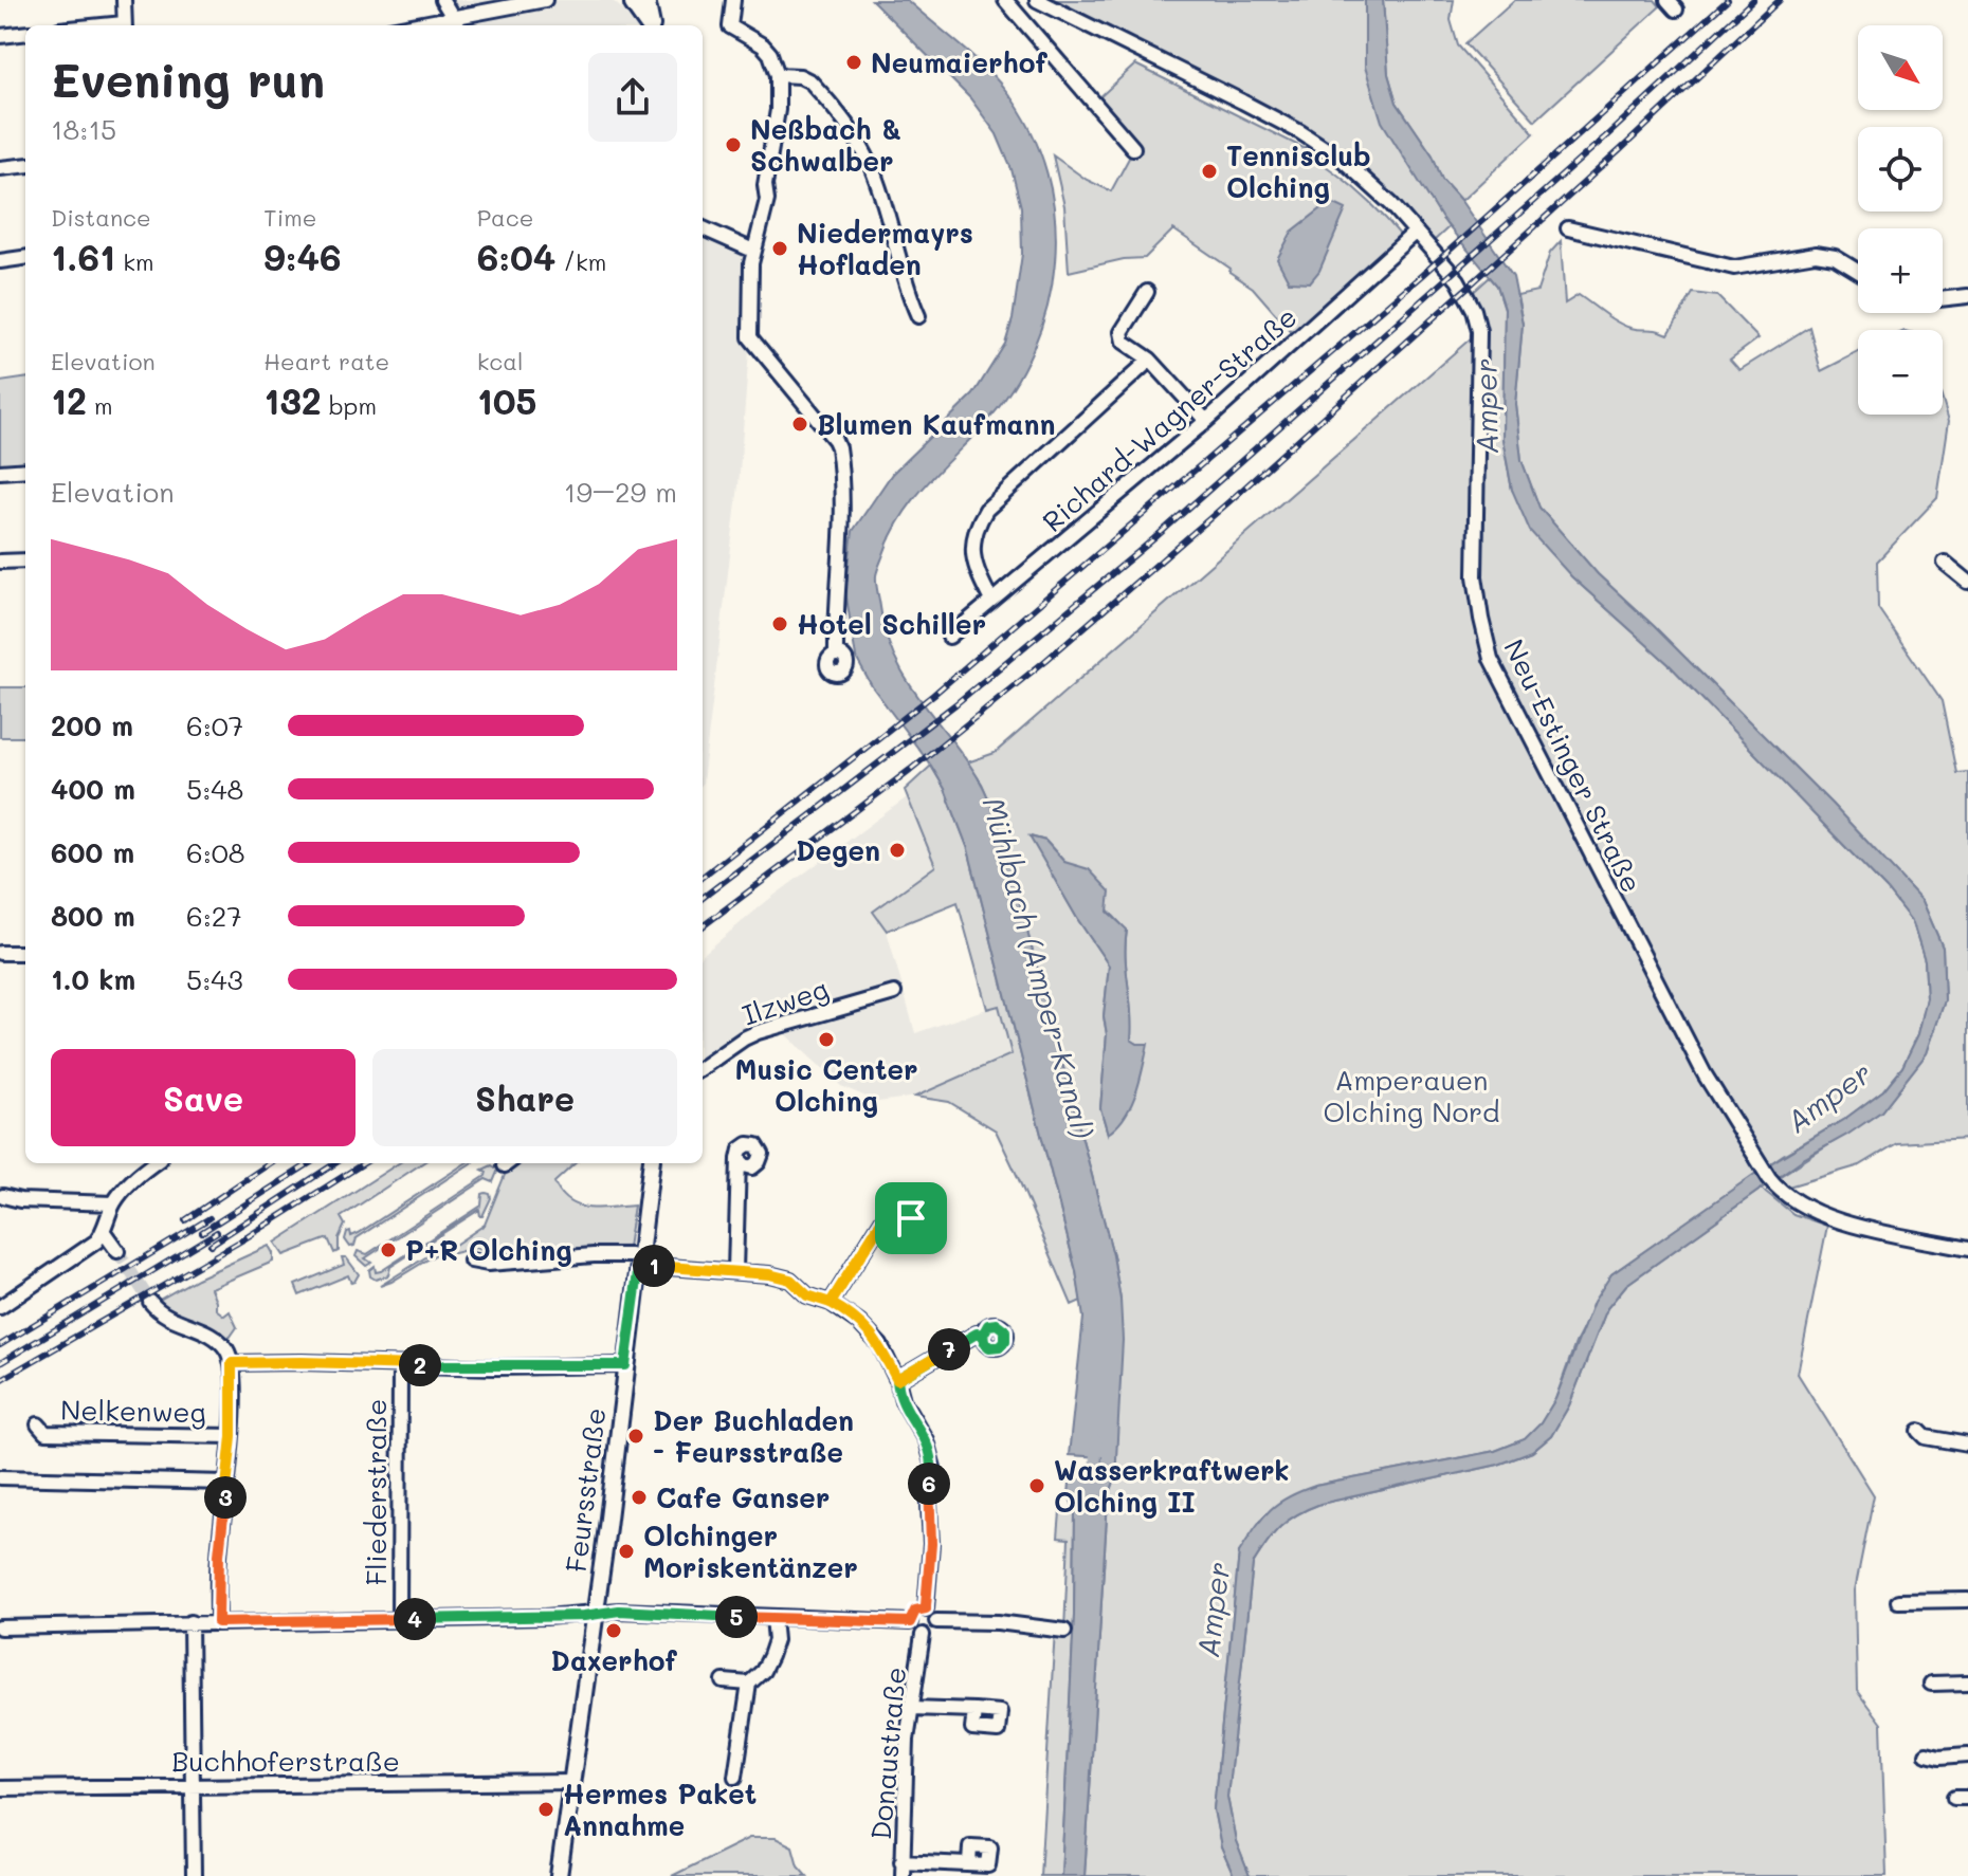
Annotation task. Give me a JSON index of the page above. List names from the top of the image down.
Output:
{
  "streets": {
    "street": [
      "Richard-Wagner-Straße",
      "Neu-Estinger Straße",
      "Ilzweg",
      "Nelkenweg",
      "Feursstraße",
      "Fliederstraße",
      "Donaustraße",
      "Buchhoferstraße"
    ]
  },
  "crossings": [
    ["Richard-Wagner-Straße", "Neu-Estinger Straße"],
    ["Feursstraße", "Buchhoferstraße"]
  ],
  "water": ["Amper", "Mühlbach (Amper-Kanal)"],
  "parks": ["Amperauen Olching Nord"],
  "places": [
    "Neumaierhof",
    "Neßbach & Schwalber",
    "Tennisclub Olching",
    "Niedermayrs Hofladen",
    "Blumen Kaufmann",
    "Hotel Schiller",
    "Degen",
    "Music Center Olching",
    "P+R Olching",
    "Der Buchladen - Feursstraße",
    "Wasserkraftwerk Olching II",
    "Cafe Ganser",
    "Olchinger Moriskentänzer",
    "Daxerhof",
    "Hermes Paket Annahme"
  ],
  "north": "bottom right",
  "page": {
    "map_buttons": ["+", "−"],
    "heading": ["Evening run", "18:15"],
    "stats": [
      ["Distance", "1.61 km"],
      ["Time", "9:46"],
      ["Pace", "6:04 /km"],
      ["Elevation", "12 m"],
      ["Heart rate", "132 bpm"],
      ["kcal", "105"]
    ],
    "chart": ["Elevation", "19–29 m"],
    "list": [
      {
        "name": "200 m",
        "note": "6:07"
      },
      {
        "name": "400 m",
        "note": "5:48"
      },
      {
        "name": "600 m",
        "note": "6:08"
      },
      {
        "name": "800 m",
        "note": "6:27"
      },
      {
        "name": "1.0 km",
        "note": "5:43"
      }
    ],
    "buttons": ["Save", "Share"],
    "pins": [
      "1",
      "7",
      "2",
      "6",
      "3",
      "5",
      "4"
    ]
  }
}
